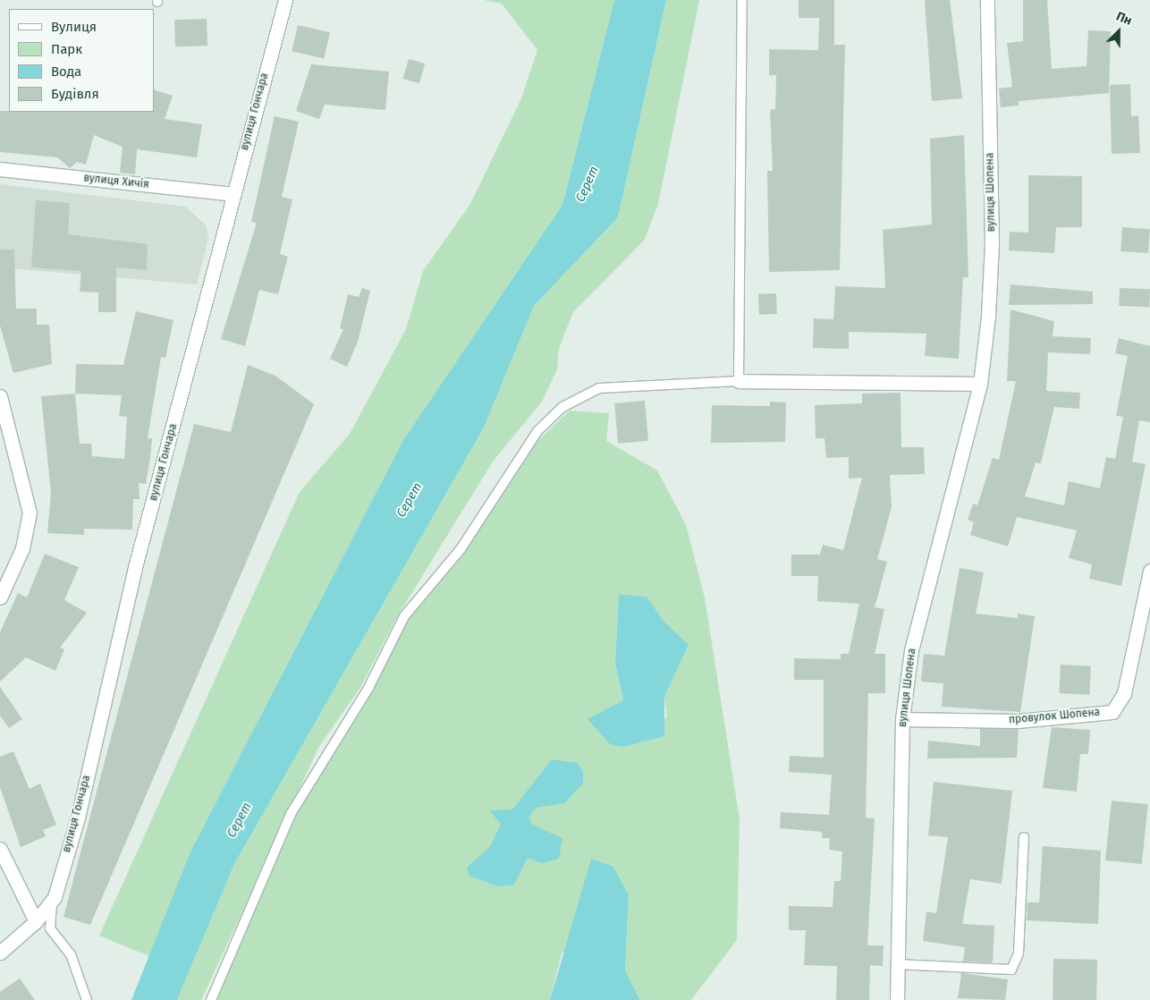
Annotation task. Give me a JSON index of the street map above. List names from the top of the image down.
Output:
{
  "streets": {
    "street": [
      "вулиця Гончара",
      "вулиця Хичія",
      "вулиця Шопена",
      "провулок Шопена"
    ]
  },
  "crossings": [
    ["вулиця Гончара", "вулиця Хичія"],
    ["вулиця Шопена", "провулок Шопена"]
  ],
  "water": ["Серет"],
  "legend": [
    "Вулиця",
    "Парк",
    "Вода",
    "Будівля"
  ],
  "north": "top right"
}
